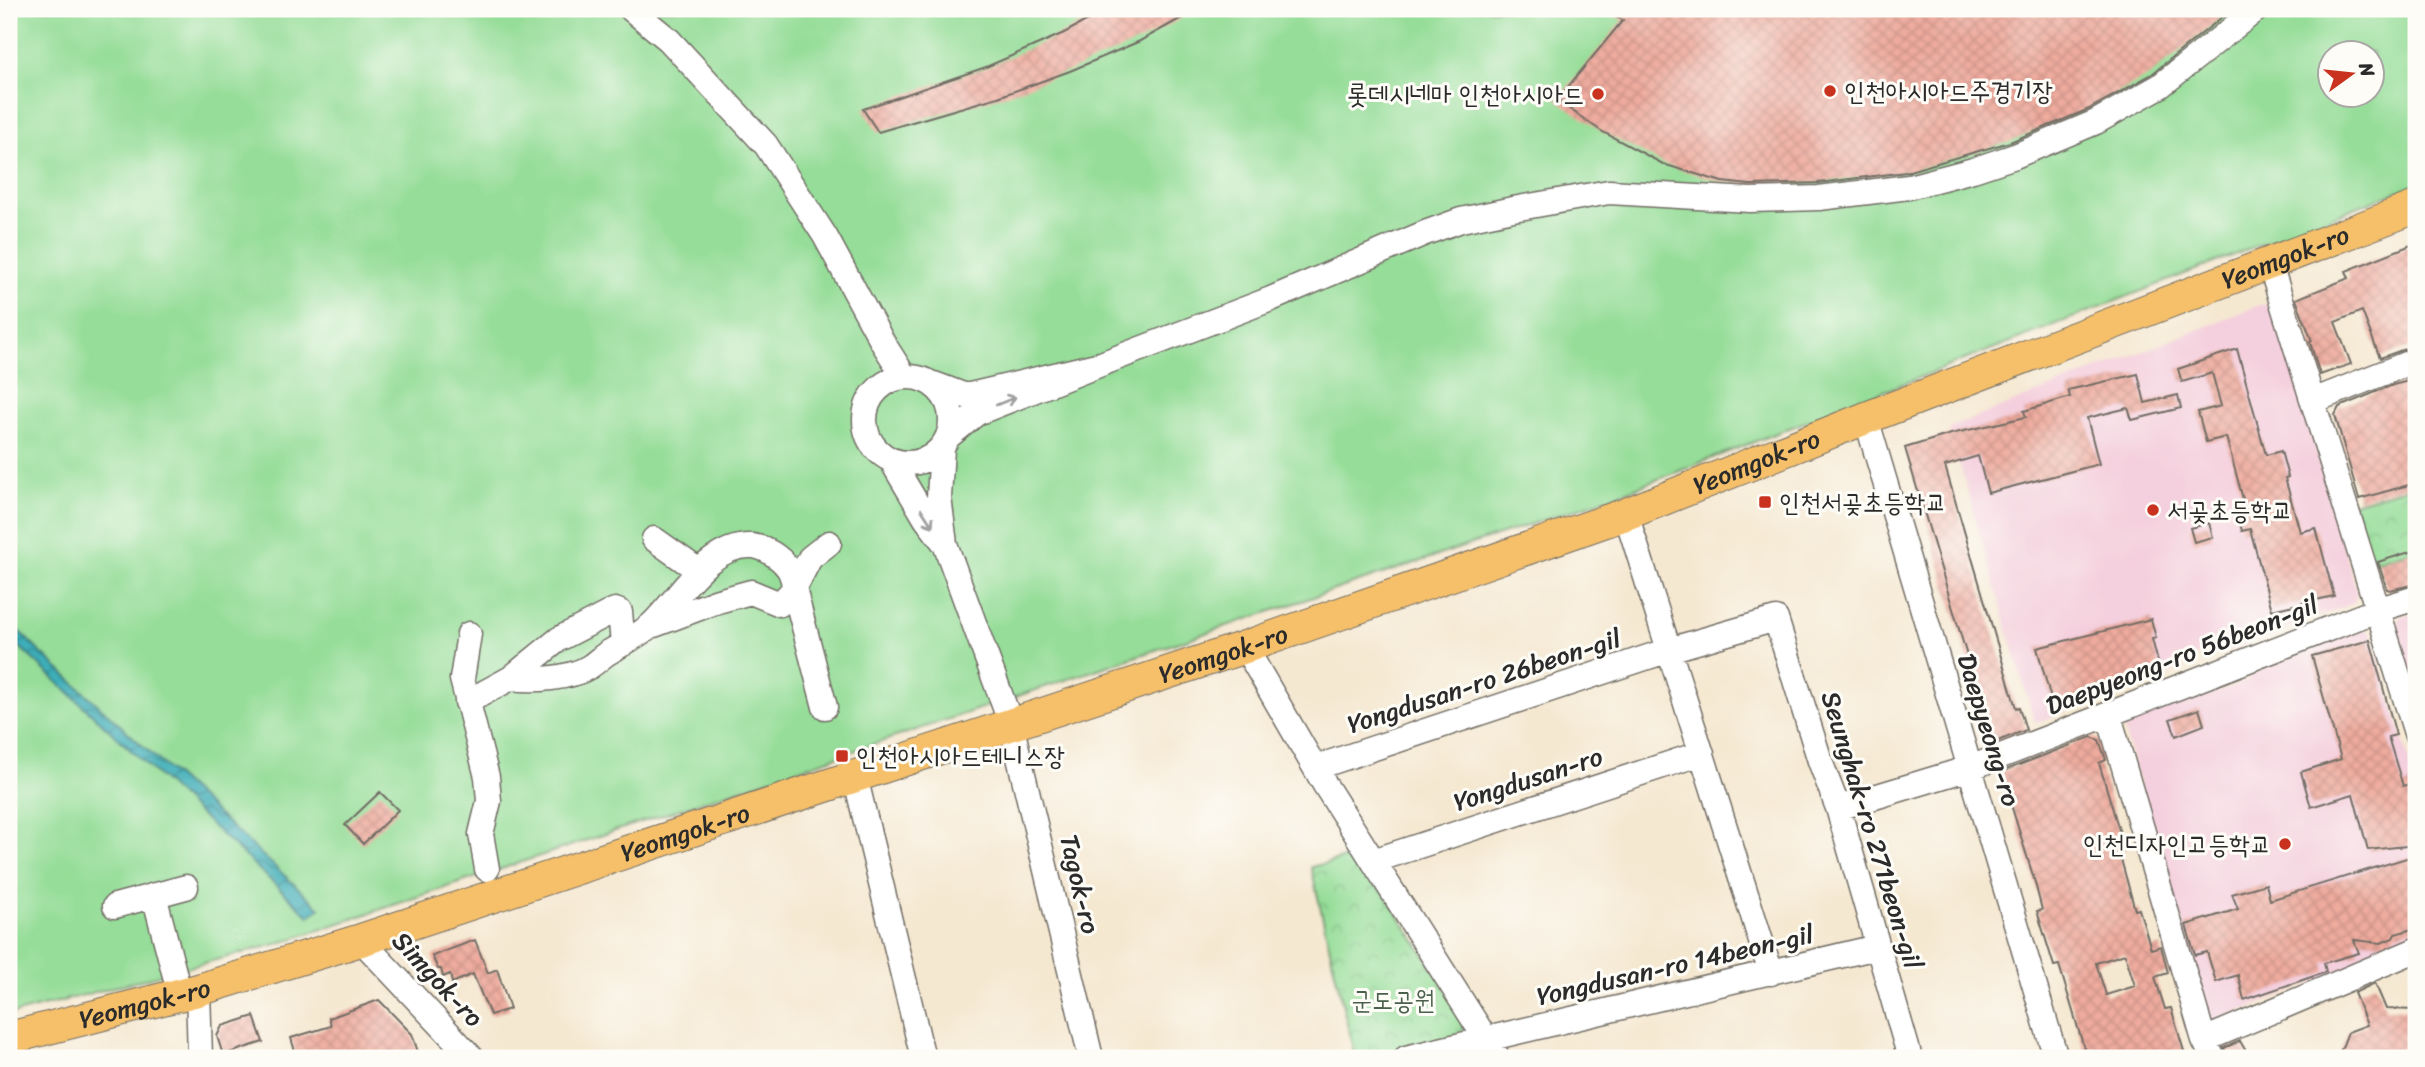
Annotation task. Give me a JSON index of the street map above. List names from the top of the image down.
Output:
{
  "streets": {
    "main road": ["Yeomgok-ro"],
    "street": [
      "Daepyeong-ro 56beon-gil",
      "Yongdusan-ro 26beon-gil",
      "Daepyeong-ro",
      "Yongdusan-ro",
      "Seunghak-ro 271beon-gil",
      "Tagok-ro",
      "Yongdusan-ro 14beon-gil",
      "Simgok-ro"
    ]
  },
  "crossings": [
    ["Yeomgok-ro", "Daepyeong-ro"],
    ["Yeomgok-ro", "Tagok-ro"],
    ["Yeomgok-ro", "Simgok-ro"],
    ["Daepyeong-ro 56beon-gil", "Daepyeong-ro"],
    ["Daepyeong-ro 56beon-gil", "Seunghak-ro 271beon-gil"],
    ["Yongdusan-ro 26beon-gil", "Seunghak-ro 271beon-gil"],
    ["Seunghak-ro 271beon-gil", "Yongdusan-ro 14beon-gil"]
  ],
  "parks": ["군도공원"],
  "places": {
    "other": [
      "인천아시아드주경기장",
      "롯데시네마 인천아시아드",
      "서곶초등학교",
      "인천디자인고등학교"
    ],
    "transit": ["인천서곶초등학교", "인천아시아드테니스장"]
  },
  "north": "right"
}
